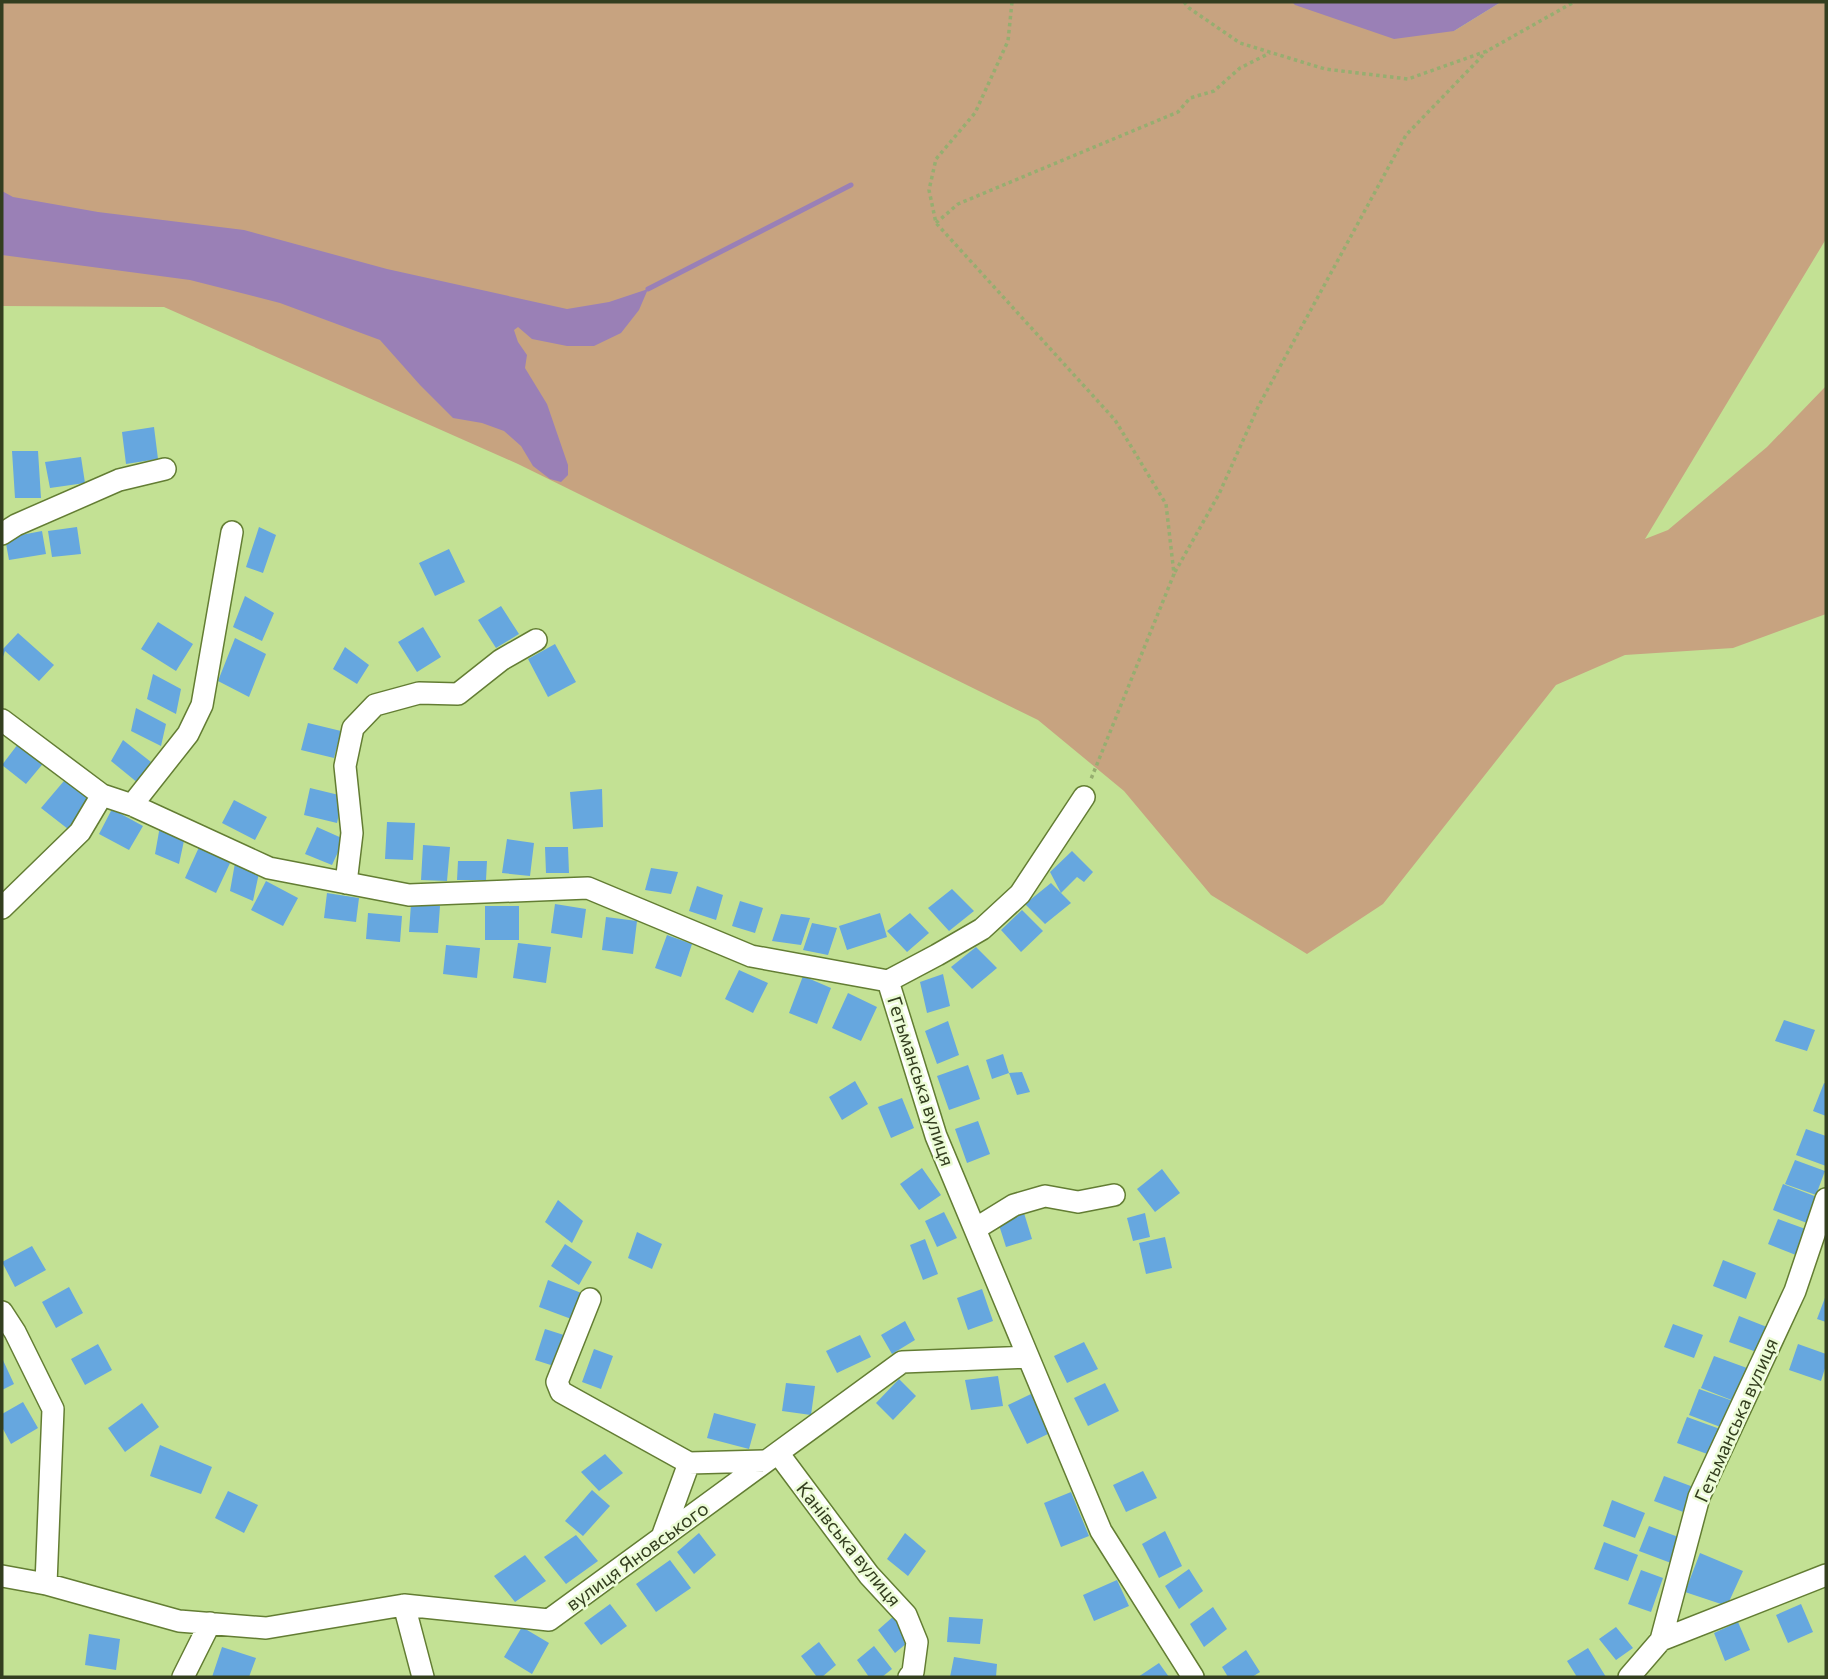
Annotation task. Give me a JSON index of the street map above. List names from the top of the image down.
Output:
{
  "streets": {
    "street": ["Гетьманська вулиця", "Канівська вулиця", "вулиця Яновського"]
  },
  "crossings": [
    ["Гетьманська вулиця", "вулиця Яновського"],
    ["Канівська вулиця", "вулиця Яновського"]
  ]
}
